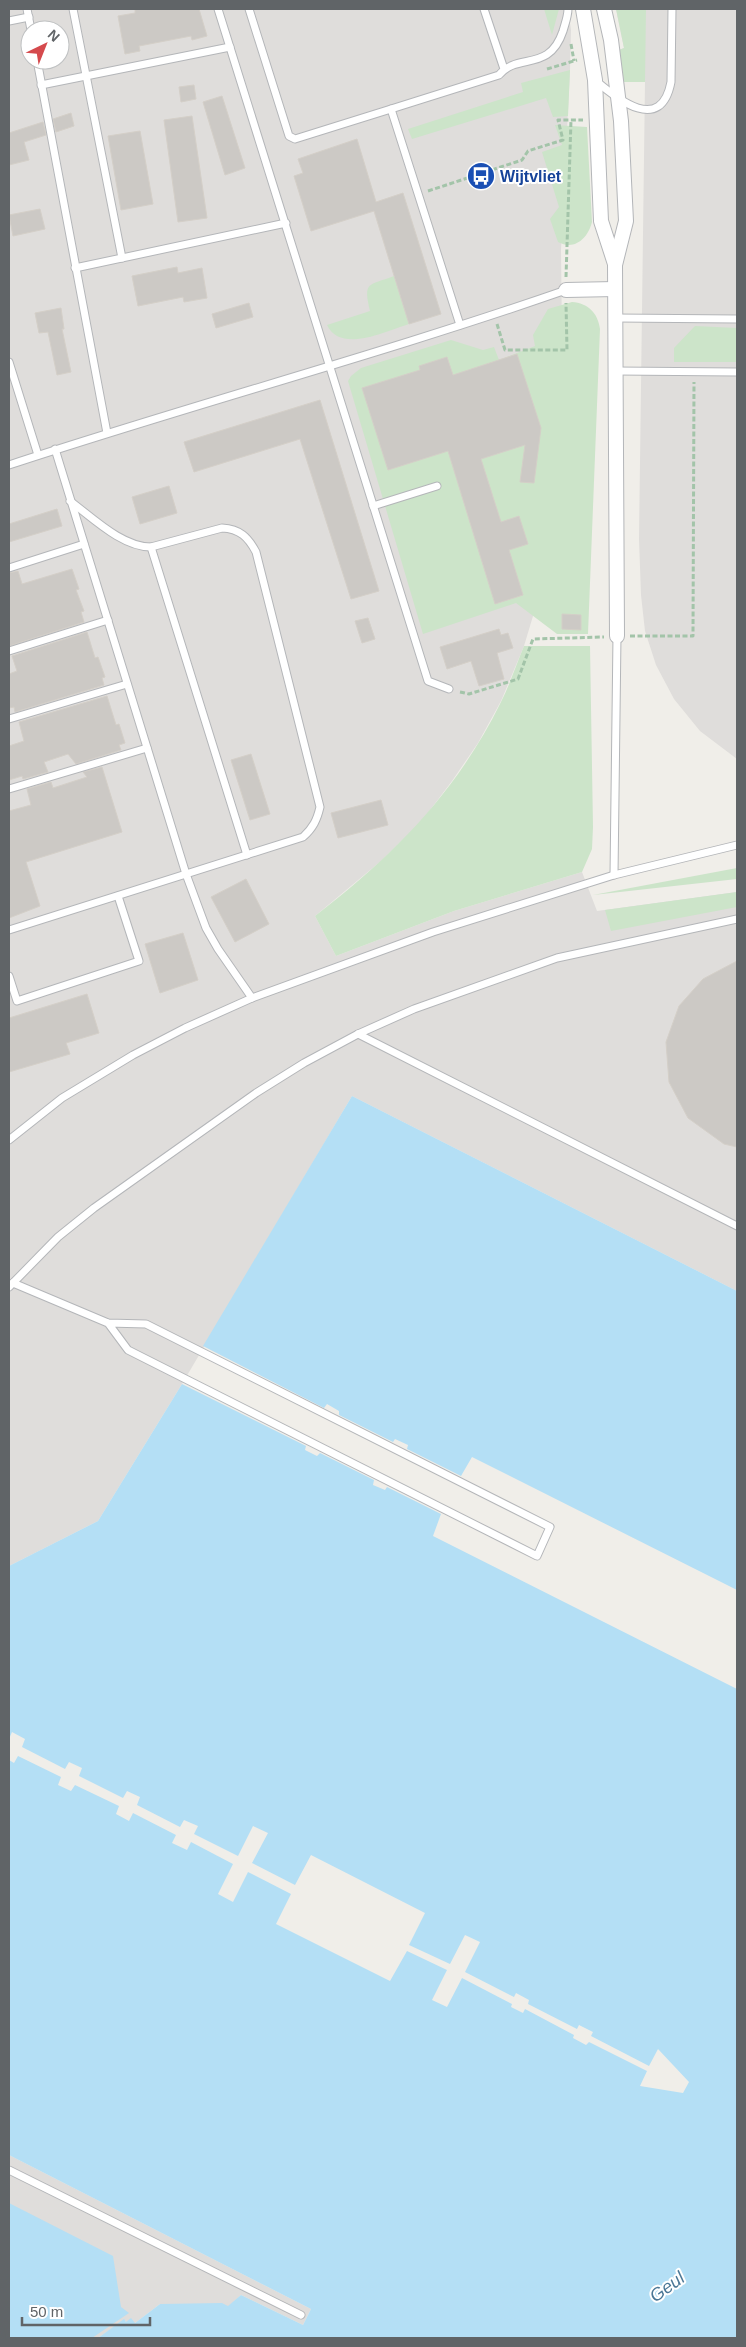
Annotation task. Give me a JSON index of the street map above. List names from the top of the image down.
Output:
{
  "water": ["Geul"],
  "places": {
    "bus stop": ["Wijtvliet"]
  },
  "scale_bar": "50 m",
  "north": "top right"
}
